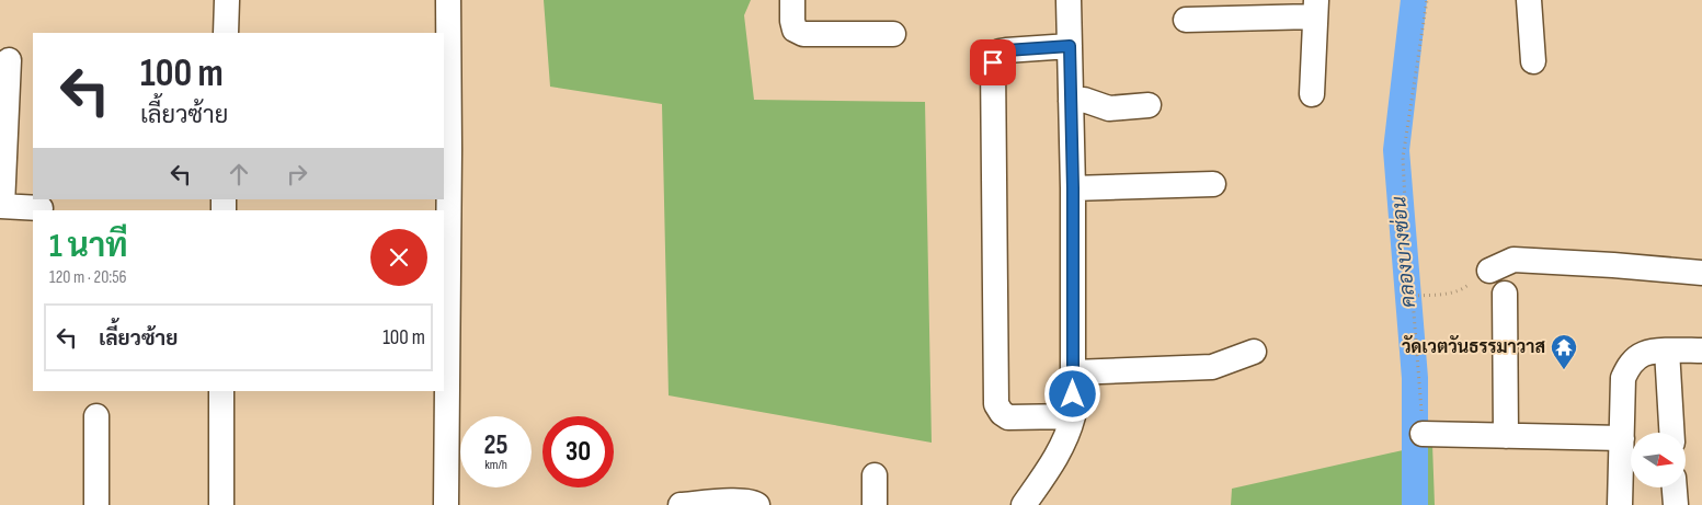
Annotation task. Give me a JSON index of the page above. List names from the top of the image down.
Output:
{
  "water": ["คลองบางซ่อน"],
  "places": {
    "temple": ["วัดเวตวันธรรมาวาส"]
  },
  "north": "right",
  "page": {
    "turn": ["100 m", "เลี้ยวซ้าย"],
    "heading": ["1 นาที", "120 m · 20:56"],
    "list": [
      {
        "name": "เลี้ยวซ้าย",
        "value": "100 m"
      }
    ],
    "speed": "25 km/h",
    "limit": "30"
  }
}
